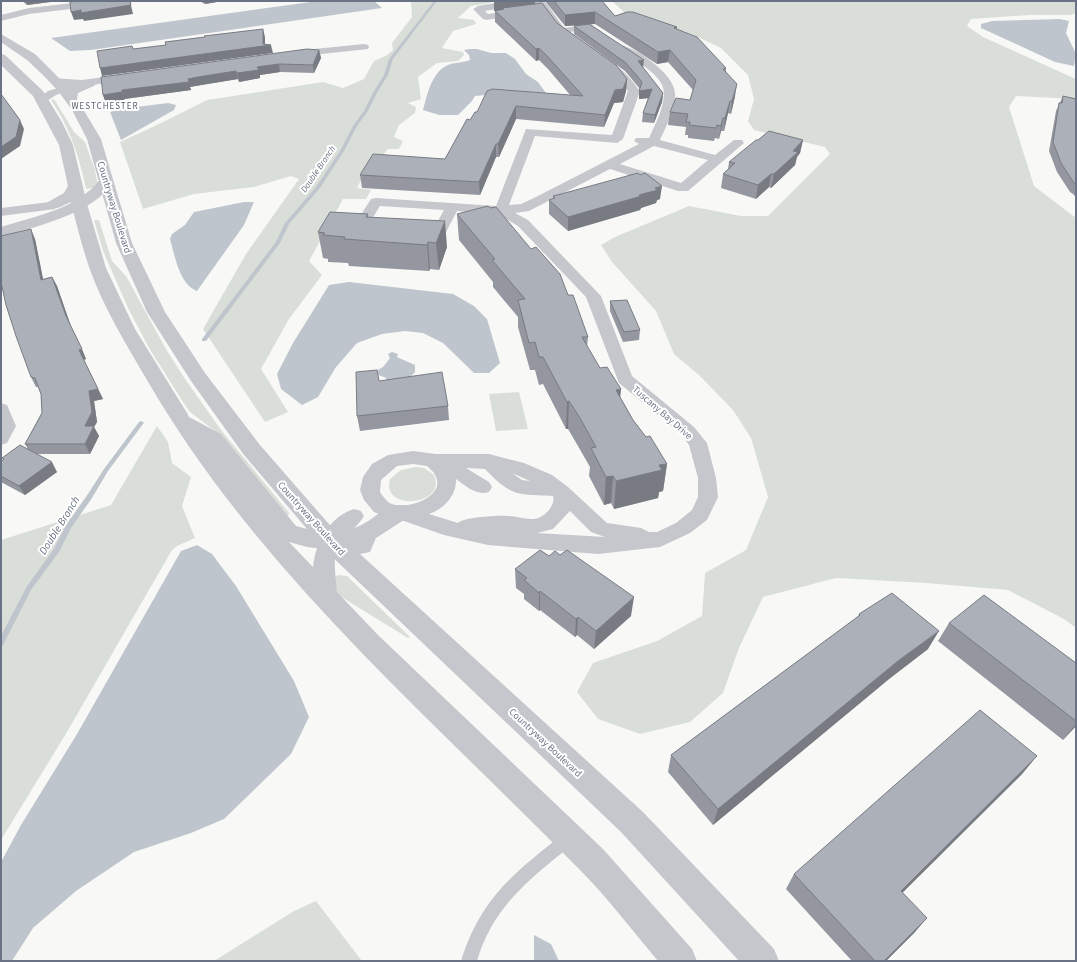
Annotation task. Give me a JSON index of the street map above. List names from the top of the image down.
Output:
{
  "streets": {
    "street": ["Countryway Boulevard", "Tuscany Bay Drive"]
  },
  "districts": ["WESTCHESTER"],
  "water": ["Double Branch"]
}
